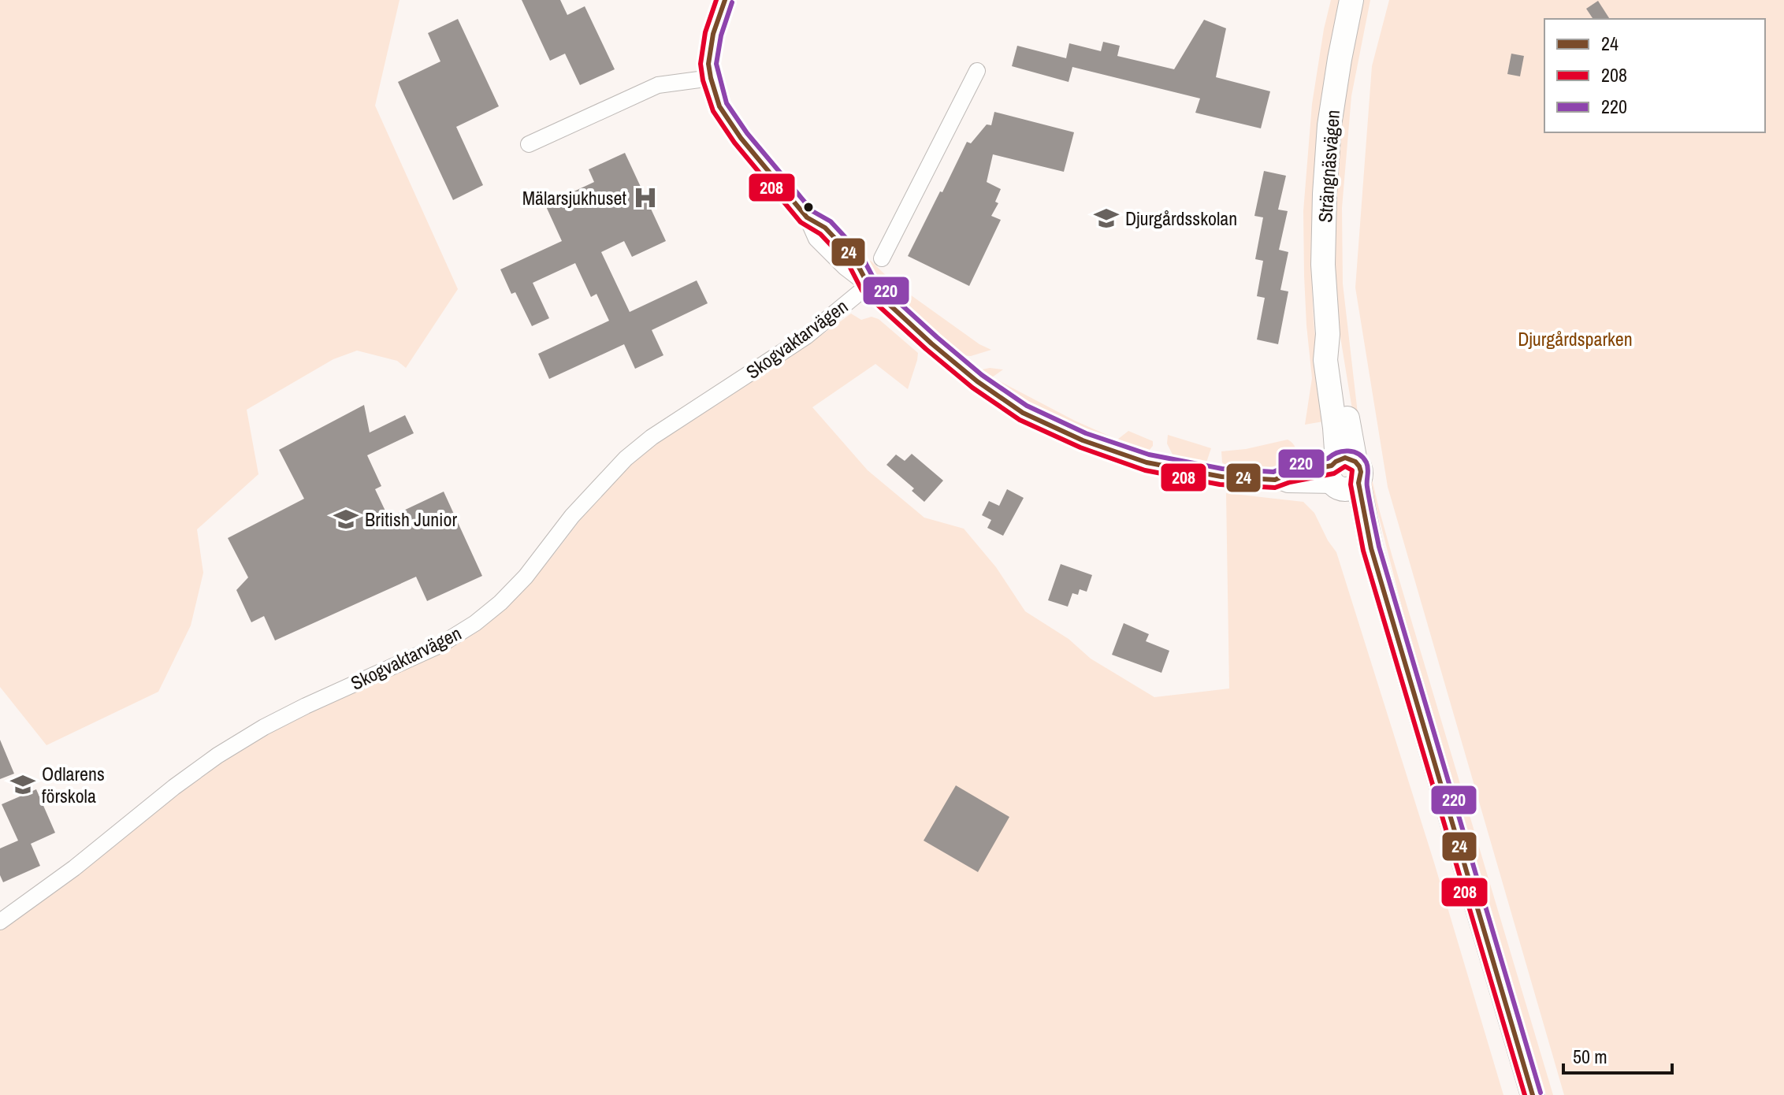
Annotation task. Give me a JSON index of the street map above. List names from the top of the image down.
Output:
{
  "streets": {
    "main road": ["Strängnäsvägen"],
    "street": ["Skogvaktarvägen"]
  },
  "parks": ["Djurgårdsparken"],
  "places": {
    "hospital": ["Mälarsjukhuset"],
    "school or university": ["Djurgårdsskolan", "British Junior", "Odlarens förskola"]
  },
  "lines": ["transit line 24", "transit line 208", "transit line 220"],
  "legend": ["24", "208", "220"],
  "scale_bar": "50 m"
}
